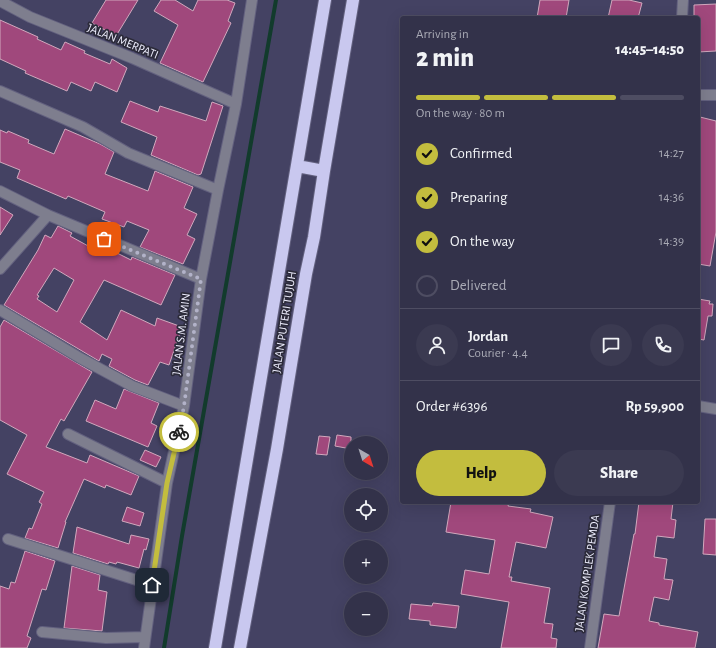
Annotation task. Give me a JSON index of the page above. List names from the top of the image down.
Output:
{
  "streets": {
    "highway": ["JALAN PUTERI TUJUH"],
    "street": ["JALAN MERPATI", "JALAN S.M. AMIN", "JALAN KOMPLEK PEMDA"]
  },
  "crossings": [
    ["JALAN MERPATI", "JALAN S.M. AMIN"]
  ],
  "north": "bottom right",
  "page": {
    "heading": ["2 min", "Arriving in", "14:45–14:50"],
    "panel": [
      "Jordan",
      "Courier · 4.4",
      "Order #6396",
      "Rp 59,900"
    ],
    "bar": "On the way · 80 m",
    "list": [
      ["Confirmed", "14:27"],
      ["Preparing", "14:36"],
      ["On the way", "14:39"],
      "Delivered"
    ],
    "map_buttons": ["+", "−"],
    "buttons": ["Help", "Share"]
  }
}
